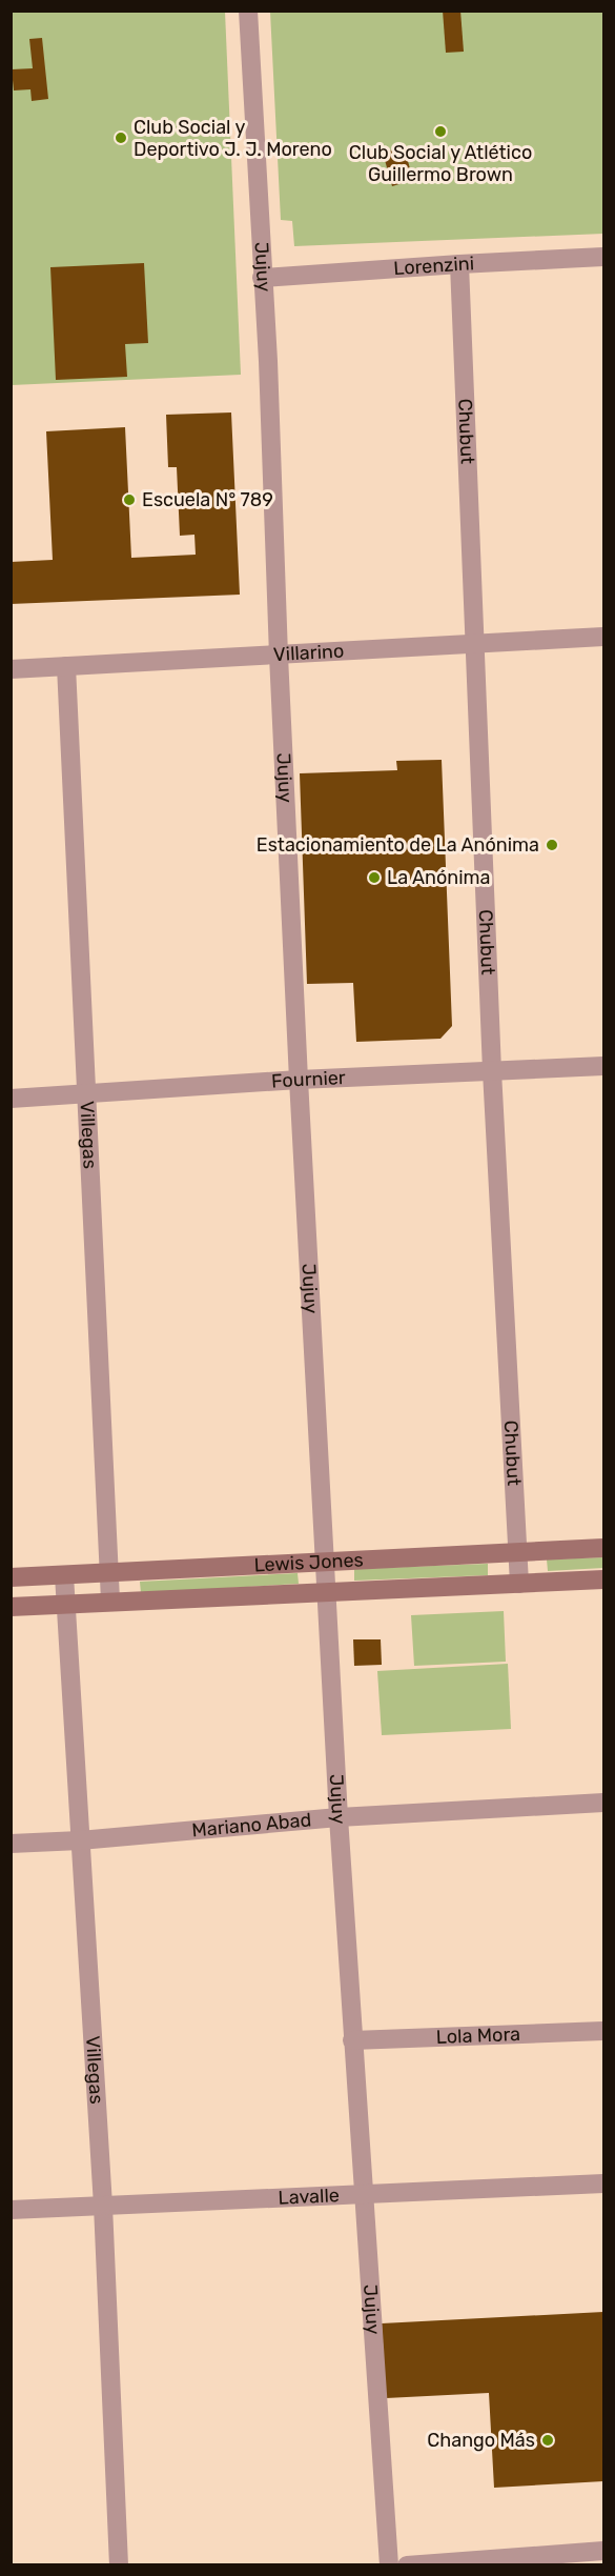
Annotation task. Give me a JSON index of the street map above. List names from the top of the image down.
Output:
{
  "streets": {
    "main road": ["Lewis Jones"],
    "street": [
      "Lorenzini",
      "Jujuy",
      "Chubut",
      "Villarino",
      "Fournier",
      "Villegas",
      "Mariano Abad",
      "Lola Mora",
      "Lavalle"
    ]
  },
  "crossings": [
    ["Lorenzini", "Jujuy"],
    ["Lorenzini", "Chubut"],
    ["Jujuy", "Villarino"],
    ["Jujuy", "Fournier"],
    ["Jujuy", "Lewis Jones"],
    ["Jujuy", "Mariano Abad"],
    ["Jujuy", "Lola Mora"],
    ["Jujuy", "Lavalle"],
    ["Chubut", "Villarino"],
    ["Chubut", "Fournier"],
    ["Chubut", "Lewis Jones"],
    ["Villarino", "Villegas"],
    ["Fournier", "Villegas"],
    ["Villegas", "Lewis Jones"],
    ["Villegas", "Mariano Abad"],
    ["Villegas", "Lavalle"]
  ],
  "places": [
    "Club Social y Atlético Guillermo Brown",
    "Club Social y Deportivo J. J. Moreno",
    "Escuela N° 789",
    "Estacionamiento de La Anónima",
    "La Anónima",
    "Chango Más"
  ]
}
